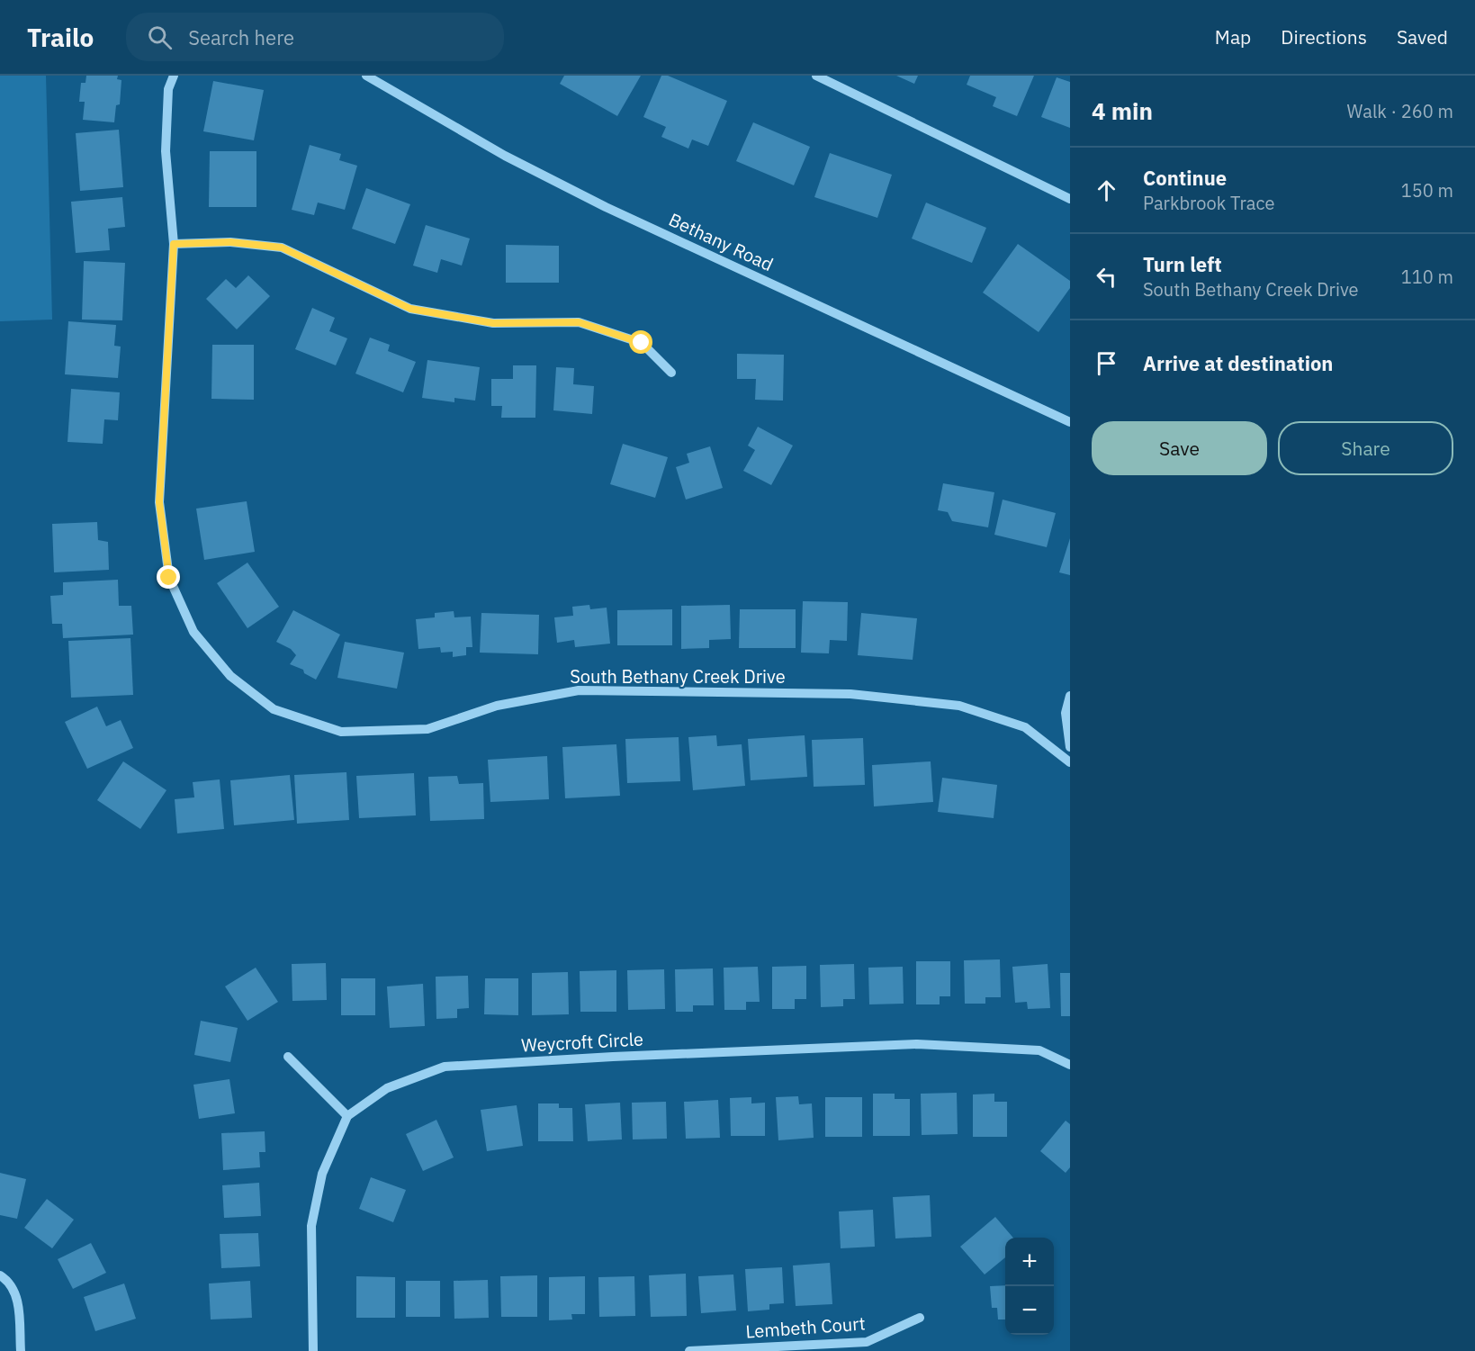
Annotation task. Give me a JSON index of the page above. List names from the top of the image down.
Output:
{
  "streets": {
    "street": [
      "Bethany Road",
      "South Bethany Creek Drive",
      "Weycroft Circle",
      "Lembeth Court"
    ]
  },
  "page": {
    "header": "Trailo",
    "search": "Search here",
    "nav": ["Map", "Directions", "Saved"],
    "heading": ["4 min", "Walk · 260 m"],
    "list": [
      ["Continue", "Parkbrook Trace", "150 m"],
      ["Turn left", "South Bethany Creek Drive", "110 m"],
      "Arrive at destination"
    ],
    "buttons": ["Save", "Share"],
    "map_buttons": ["+", "−"]
  }
}
